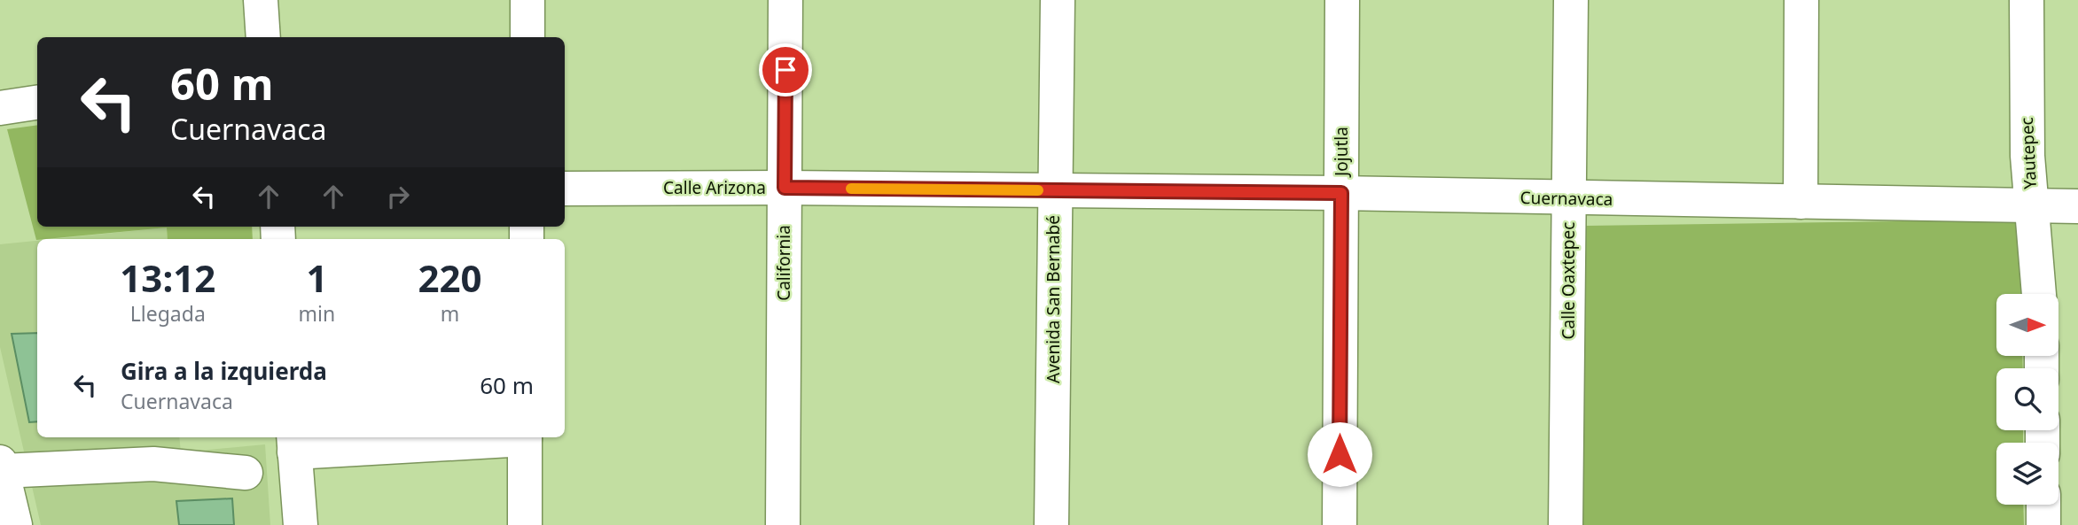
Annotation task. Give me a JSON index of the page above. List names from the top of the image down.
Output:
{
  "streets": {
    "street": [
      "Jojutla",
      "Yautepec",
      "Calle Arizona",
      "Cuernavaca",
      "California",
      "Calle Oaxtepec",
      "Avenida San Bernabé"
    ]
  },
  "crossings": [
    ["Jojutla", "Cuernavaca"],
    ["Yautepec", "Cuernavaca"],
    ["Calle Arizona", "Cuernavaca"],
    ["Calle Arizona", "California"],
    ["Calle Arizona", "Avenida San Bernabé"],
    ["Cuernavaca", "Calle Oaxtepec"],
    ["Cuernavaca", "Avenida San Bernabé"]
  ],
  "north": "right",
  "page": {
    "turn": ["60 m", "Cuernavaca"],
    "eta": [
      "13:12",
      "Llegada",
      "1",
      "min",
      "220",
      "m"
    ],
    "list": [
      {
        "name": "Gira a la izquierda",
        "note": "Cuernavaca",
        "value": "60 m"
      }
    ]
  }
}
